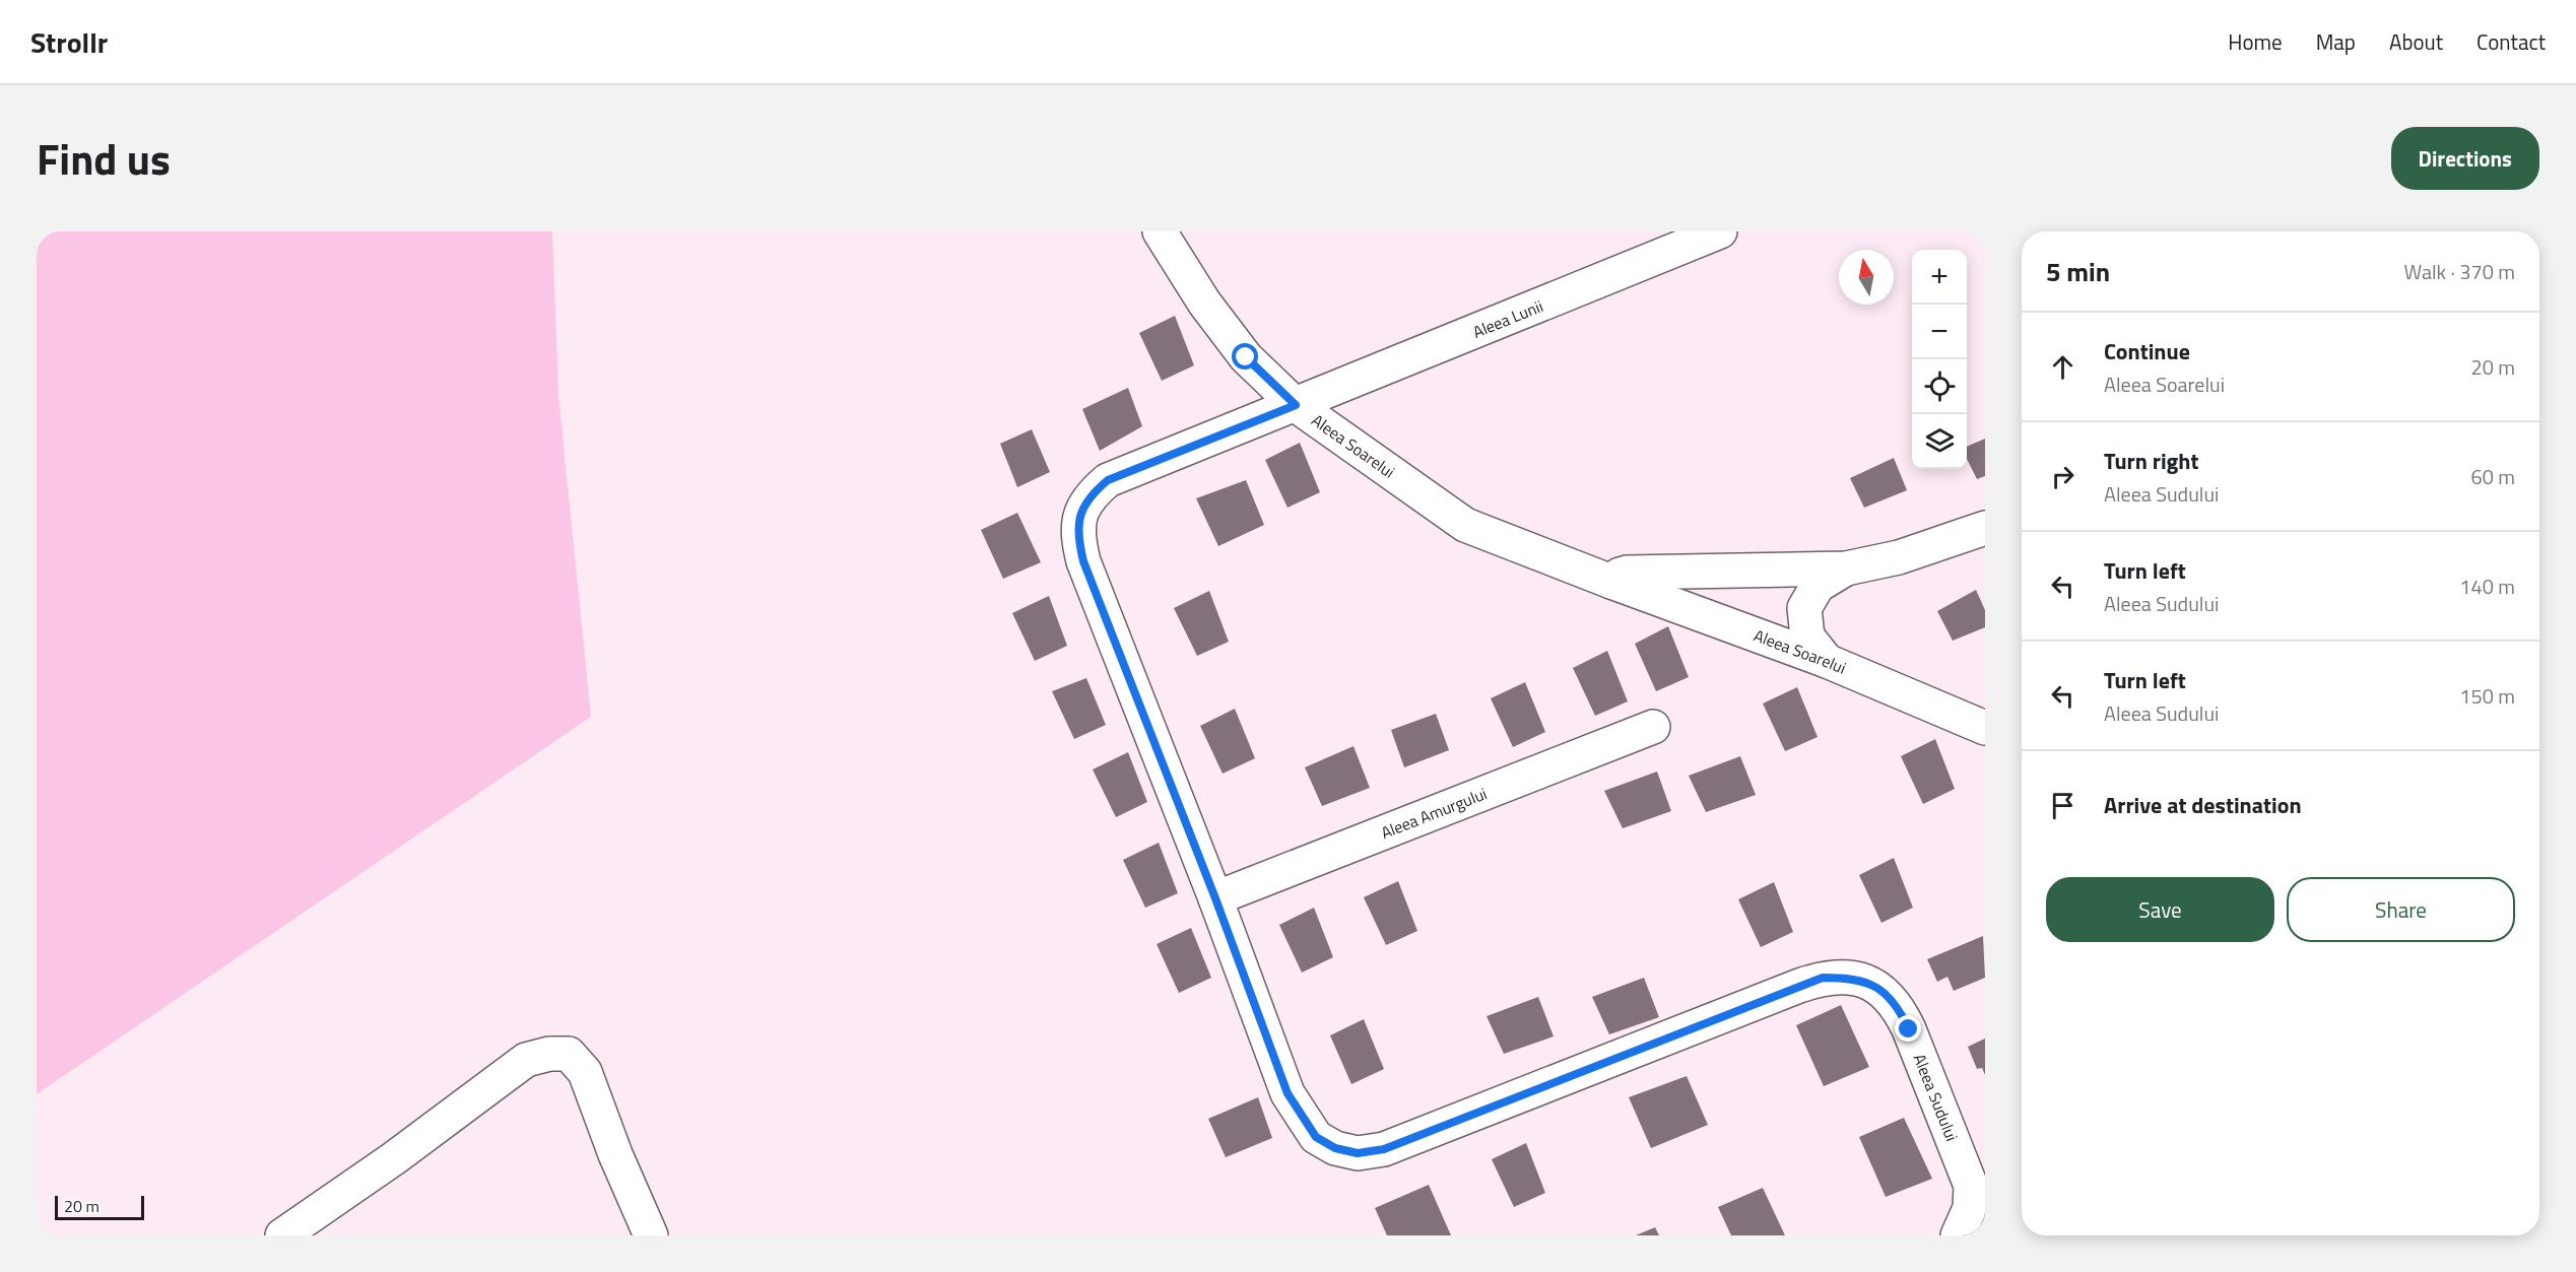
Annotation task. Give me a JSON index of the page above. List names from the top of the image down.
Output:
{
  "streets": {
    "street": [
      "Aleea Lunii",
      "Aleea Soarelui",
      "Aleea Amurgului",
      "Aleea Sudului"
    ]
  },
  "crossings": [
    ["Aleea Lunii", "Aleea Soarelui"],
    ["Aleea Lunii", "Aleea Sudului"],
    ["Aleea Soarelui", "Aleea Sudului"],
    ["Aleea Amurgului", "Aleea Sudului"]
  ],
  "scale_bar": "20 m",
  "north": "top",
  "page": {
    "header": "Strollr",
    "nav": [
      "Home",
      "Map",
      "About",
      "Contact"
    ],
    "title": "Find us",
    "buttons": [
      "Directions",
      ["Save", "Share"]
    ],
    "heading": ["5 min", "Walk · 370 m"],
    "map_buttons": ["+", "−"],
    "list": [
      ["Continue", "Aleea Soarelui", "20 m"],
      ["Turn right", "Aleea Sudului", "60 m"],
      ["Turn left", "Aleea Sudului", "140 m"],
      ["Turn left", "Aleea Sudului", "150 m"],
      "Arrive at destination"
    ],
    "scale": "20 m"
  }
}
